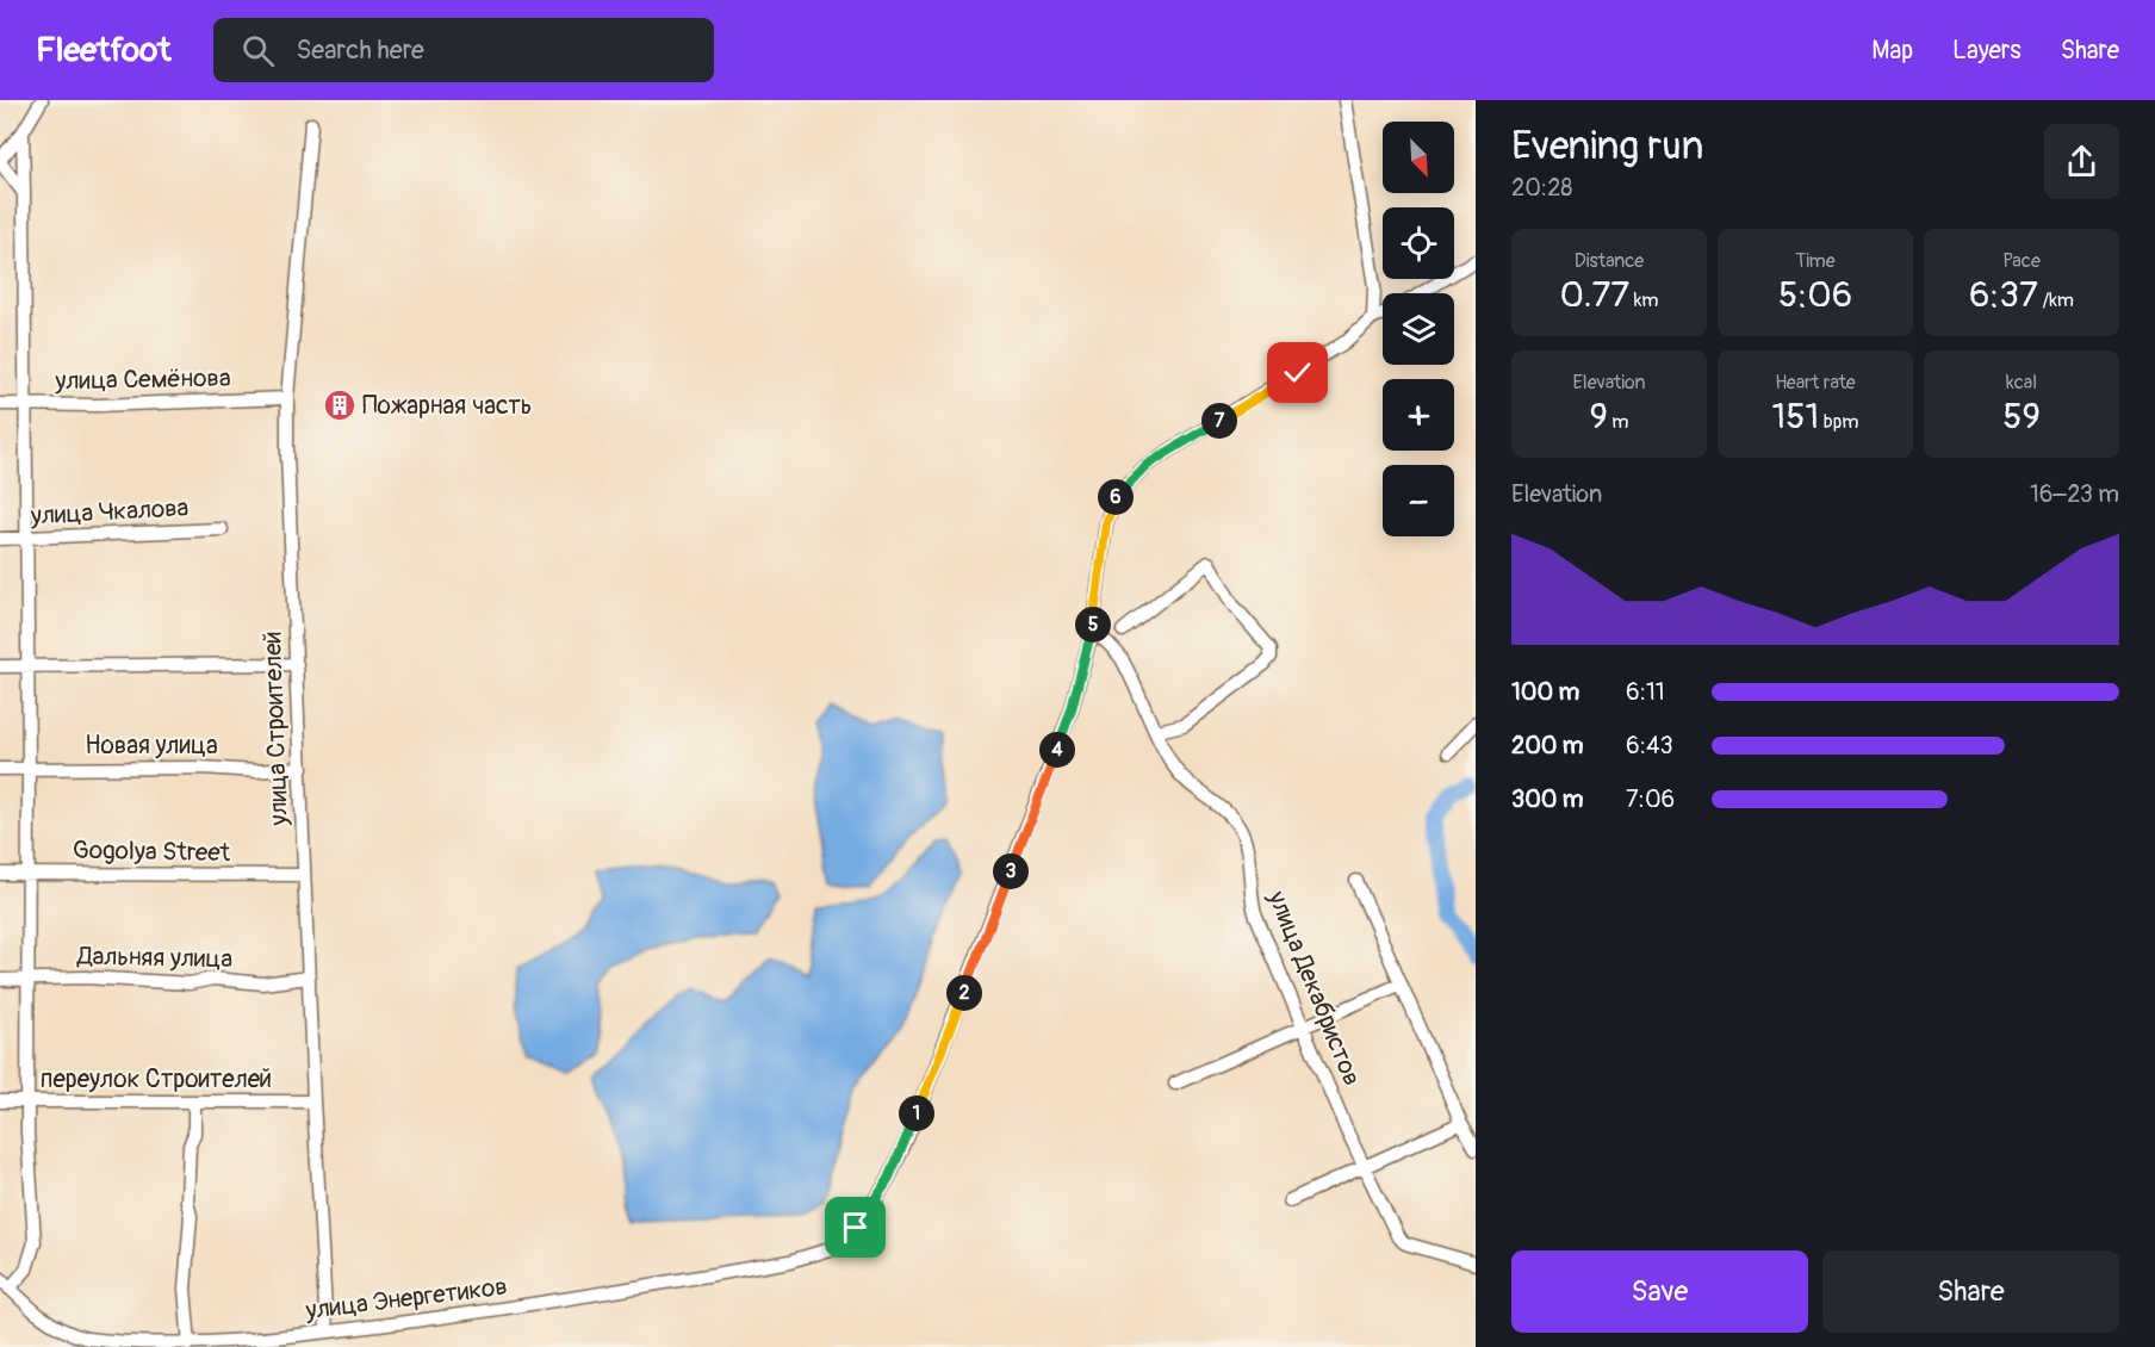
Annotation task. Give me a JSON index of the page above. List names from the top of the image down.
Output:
{
  "streets": {
    "street": [
      "улица Семёнова",
      "улица Чкалова",
      "улица Строителей",
      "Новая улица",
      "Gogolya Street",
      "Дальняя улица",
      "улица Декабристов",
      "переулок Строителей",
      "улица Энергетиков"
    ]
  },
  "crossings": [
    ["улица Семёнова", "улица Строителей"],
    ["улица Строителей", "Новая улица"],
    ["улица Строителей", "Gogolya Street"],
    ["улица Строителей", "Дальняя улица"],
    ["улица Строителей", "переулок Строителей"],
    ["улица Строителей", "улица Энергетиков"],
    ["улица Декабристов", "улица Энергетиков"]
  ],
  "places": {
    "building": ["Пожарная часть"]
  },
  "north": "bottom right",
  "page": {
    "header": "Fleetfoot",
    "search": "Search here",
    "nav": ["Map", "Layers", "Share"],
    "heading": ["Evening run", "20:28"],
    "map_buttons": ["+", "−"],
    "stats": [
      ["Distance", "0.77 km"],
      ["Time", "5:06"],
      ["Pace", "6:37 /km"],
      ["Elevation", "9 m"],
      ["Heart rate", "151 bpm"],
      ["kcal", "59"]
    ],
    "pins": [
      "7",
      "6",
      "5",
      "4",
      "3",
      "2",
      "1"
    ],
    "chart": ["Elevation", "16–23 m"],
    "list": [
      {
        "name": "100 m",
        "note": "6:11"
      },
      {
        "name": "200 m",
        "note": "6:43"
      },
      {
        "name": "300 m",
        "note": "7:06"
      }
    ],
    "buttons": ["Save", "Share"]
  }
}
